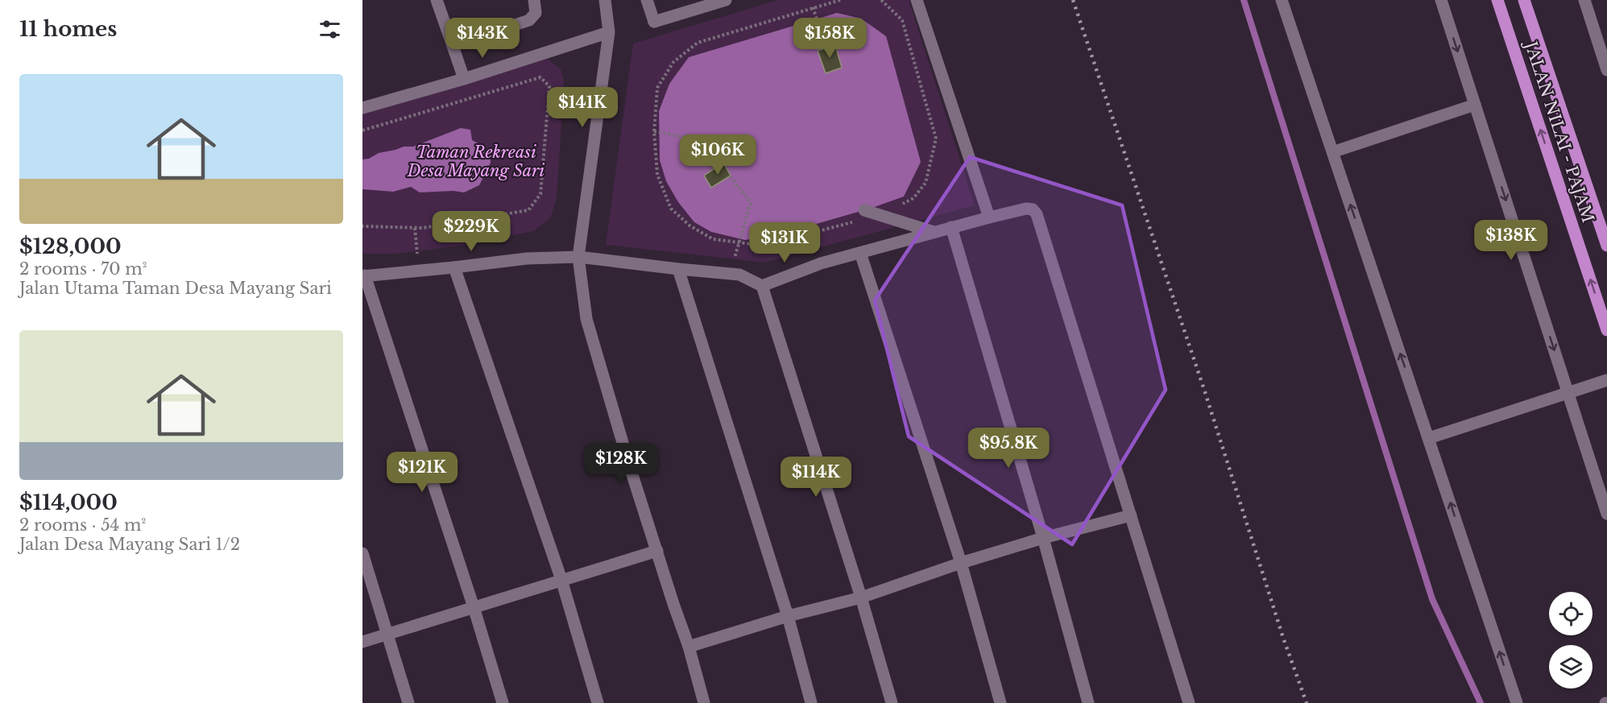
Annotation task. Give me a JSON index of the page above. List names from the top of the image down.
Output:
{
  "streets": {
    "main road": ["JALAN NILAI - PAJAM"]
  },
  "parks": ["Taman Rekreasi Desa Mayang Sari"],
  "page": {
    "heading": "11 homes",
    "price": [
      "$143K",
      "$158K",
      "$141K",
      "$106K",
      "$229K",
      "$138K",
      "$131K",
      "$95.8K",
      "$128K",
      "$121K",
      "$114K"
    ],
    "list": [
      {
        "name": "$128,000",
        "note": "2 rooms · 70 m² · Jalan Utama Taman Desa Mayang Sari"
      },
      {
        "name": "$114,000",
        "note": "2 rooms · 54 m² · Jalan Desa Mayang Sari 1/2"
      }
    ]
  }
}
